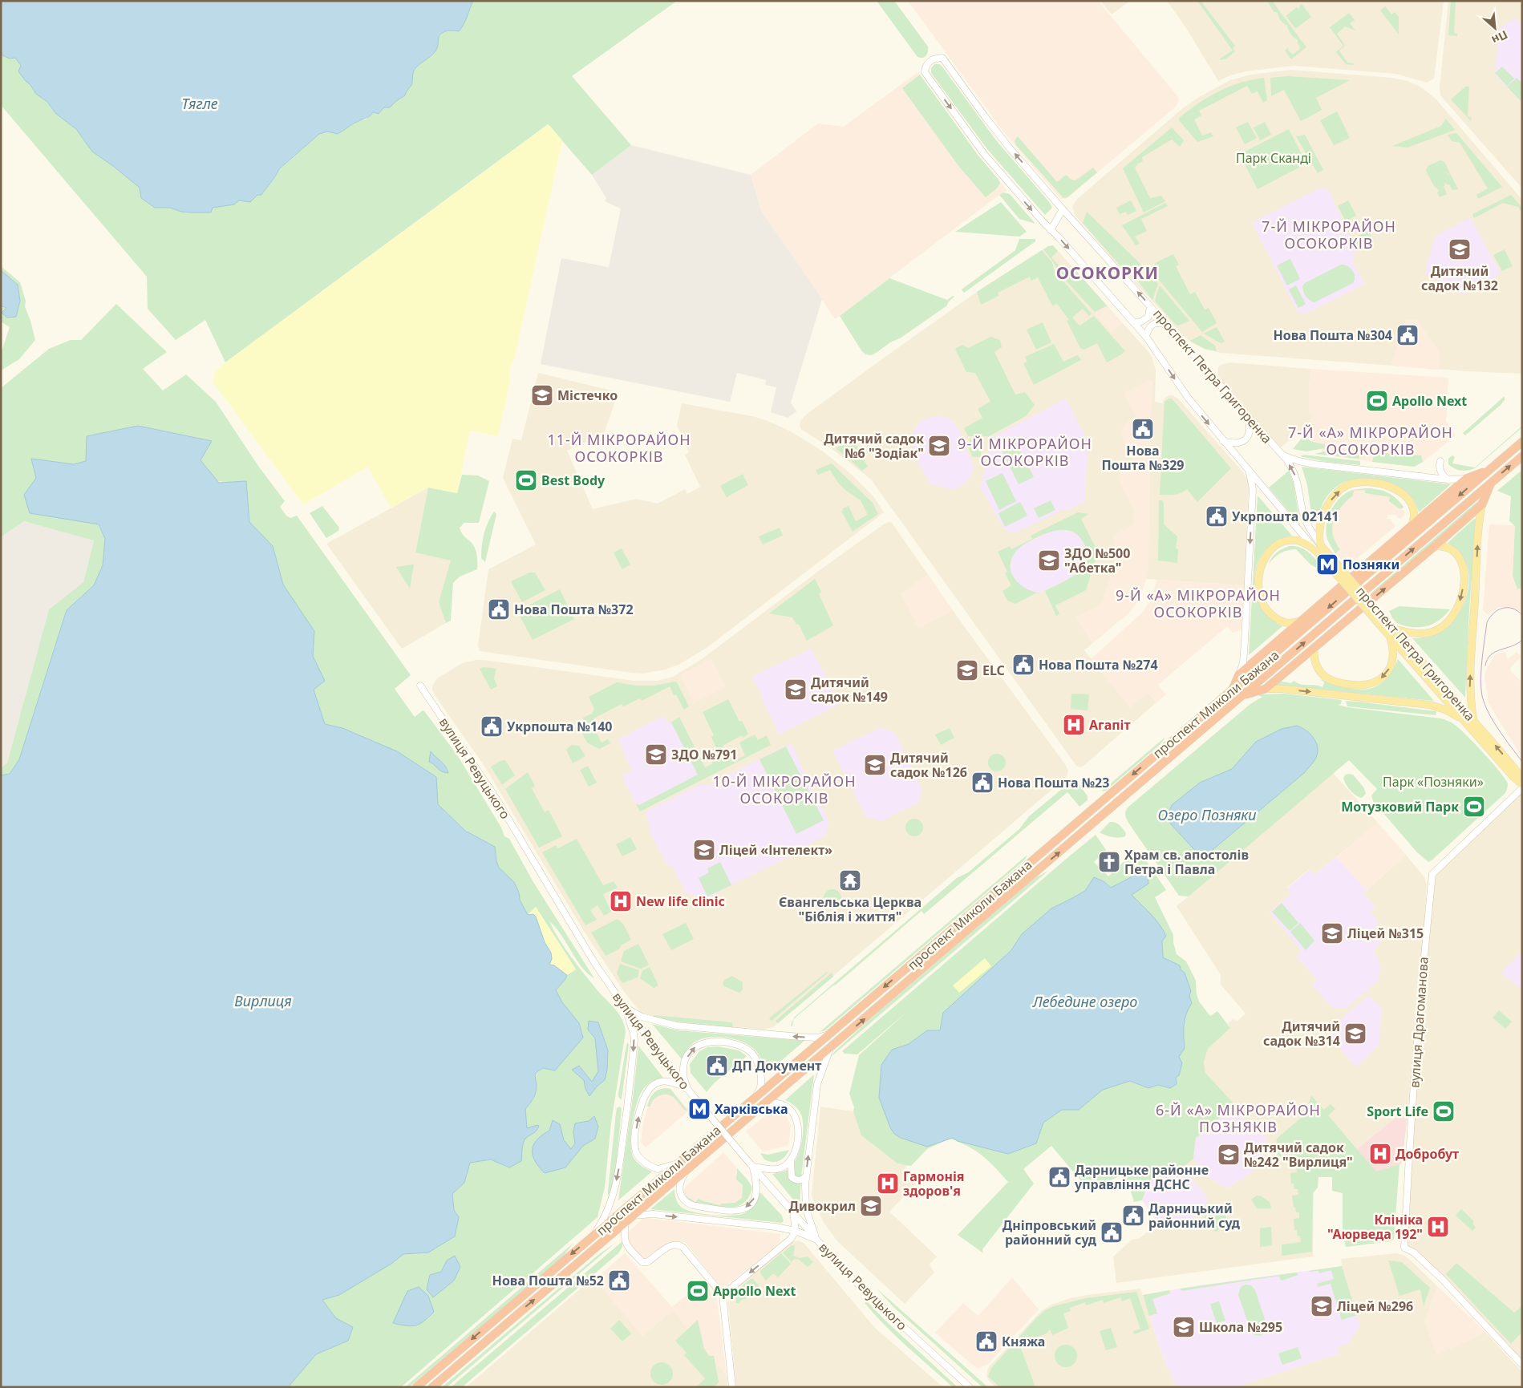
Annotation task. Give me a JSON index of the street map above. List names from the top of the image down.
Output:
{
  "streets": {
    "highway": ["проспект Миколи Бажана"],
    "main road": ["проспект Петра Григоренка"],
    "street": ["вулиця Ревуцького", "вулиця Драгоманова"]
  },
  "districts": [
    "7-Й МІКРОРАЙОН ОСОКОРКІВ",
    "ОСОКОРКИ",
    "7-Й «А» МІКРОРАЙОН ОСОКОРКІВ",
    "11-Й МІКРОРАЙОН ОСОКОРКІВ",
    "9-Й МІКРОРАЙОН ОСОКОРКІВ",
    "9-Й «А» МІКРОРАЙОН ОСОКОРКІВ",
    "10-Й МІКРОРАЙОН ОСОКОРКІВ",
    "6-Й «А» МІКРОРАЙОН ПОЗНЯКІВ"
  ],
  "water": [
    "Тягле",
    "Озеро Позняки",
    "Вирлиця",
    "Лебедине озеро"
  ],
  "parks": ["Парк Сканді", "Парк «Позняки»"],
  "places": {
    "school or university": [
      "Дитячий садок №132",
      "Містечко",
      "Дитячий садок №6 \"Зодіак\"",
      "ЗДО №500 \"Абетка\"",
      "ELC",
      "Дитячий садок №149",
      "ЗДО №791",
      "Дитячий садок №126",
      "Ліцей «Інтелект»",
      "Ліцей №315",
      "Дитячий садок №314",
      "Дитячий садок №242 \"Вирлиця\"",
      "Дивокрил",
      "Ліцей №296",
      "Школа №295"
    ],
    "public building": [
      "Нова Пошта №304",
      "Нова Пошта №329",
      "Укрпошта 02141",
      "Нова Пошта №372",
      "Нова Пошта №274",
      "Укрпошта №140",
      "Нова Пошта №23",
      "ДП Документ",
      "Дарницьке районне управління ДСНС",
      "Дарницький районний суд",
      "Дніпровський районний суд",
      "Нова Пошта №52",
      "Княжа"
    ],
    "sports": [
      "Apollo Next",
      "Best Body",
      "Мотузковий Парк",
      "Sport Life",
      "Appollo Next"
    ],
    "metro station": ["Позняки", "Харківська"],
    "hospital": [
      "Агапіт",
      "New life clinic",
      "Добробут",
      "Гармонія здоров'я",
      "Клініка \"Аюрведа 192\""
    ],
    "church": ["Храм св. апостолів Петра і Павла"],
    "temple": ["Євангельська Церква \"Біблія і життя\""]
  },
  "north": "bottom right"
}
